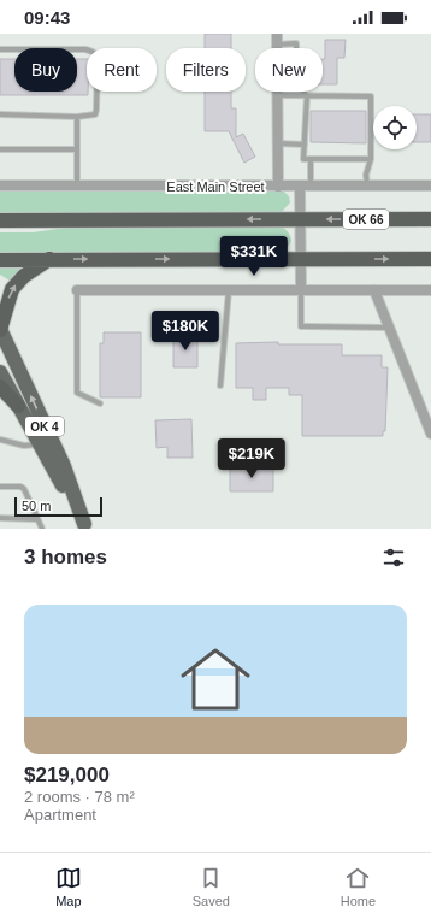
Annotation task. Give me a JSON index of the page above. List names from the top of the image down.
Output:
{
  "streets": {
    "highway": ["OK 66", "OK 4"],
    "street": ["East Main Street"]
  },
  "scale_bar": "50 m",
  "page": {
    "status": "09:43",
    "chip": [
      "Buy",
      "Rent",
      "Filters",
      "New"
    ],
    "price": ["$331K", "$180K", "$219K"],
    "scale": "50 m",
    "heading": "3 homes",
    "list": [
      {
        "name": "$219,000",
        "note": "2 rooms · 78 m² · Apartment"
      }
    ],
    "tabs": ["Map", "Saved", "Home"]
  }
}
